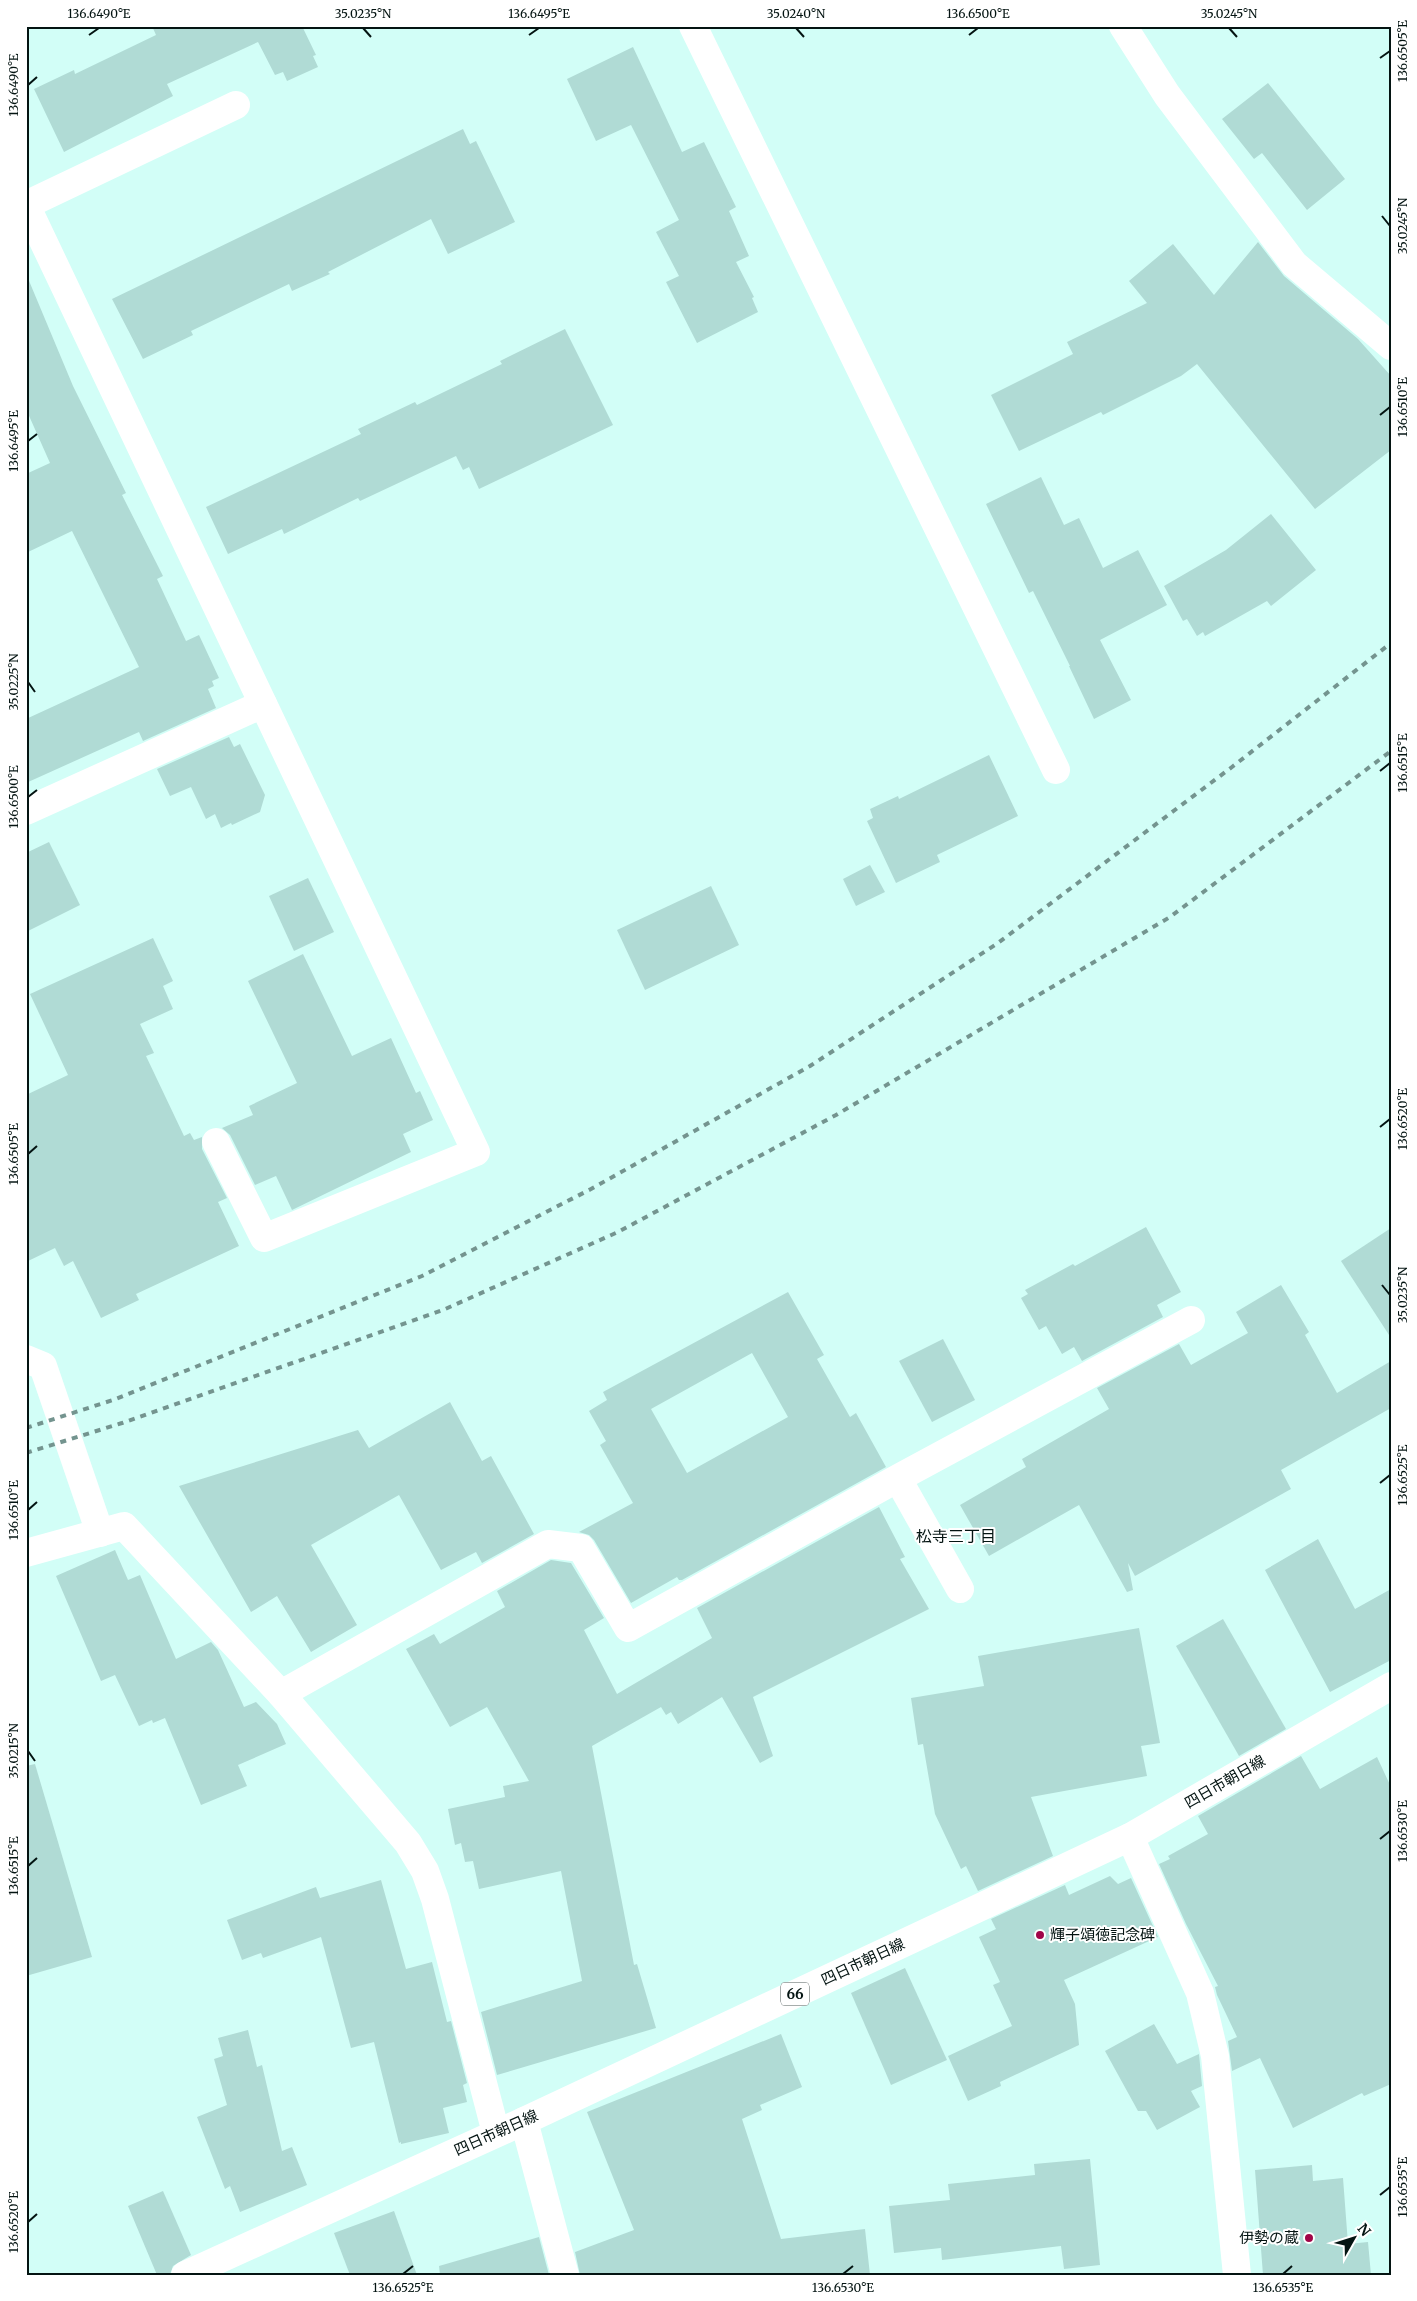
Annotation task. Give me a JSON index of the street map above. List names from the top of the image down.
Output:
{
  "streets": {
    "street": ["四日市朝日線", "66"]
  },
  "districts": ["松寺三丁目"],
  "places": ["輝子頌徳記念碑", "伊勢の蔵"],
  "north": "top right",
  "coordinates": [
    "136.6490°E",
    "35.0235°N",
    "136.6495°E",
    "35.0240°N",
    "136.6500°E",
    "35.0245°N",
    "136.6505°E",
    "136.6510°E",
    "35.0225°N",
    "136.6515°E",
    "136.6520°E",
    "136.6525°E",
    "35.0215°N",
    "136.6530°E",
    "136.6535°E"
  ]
}
